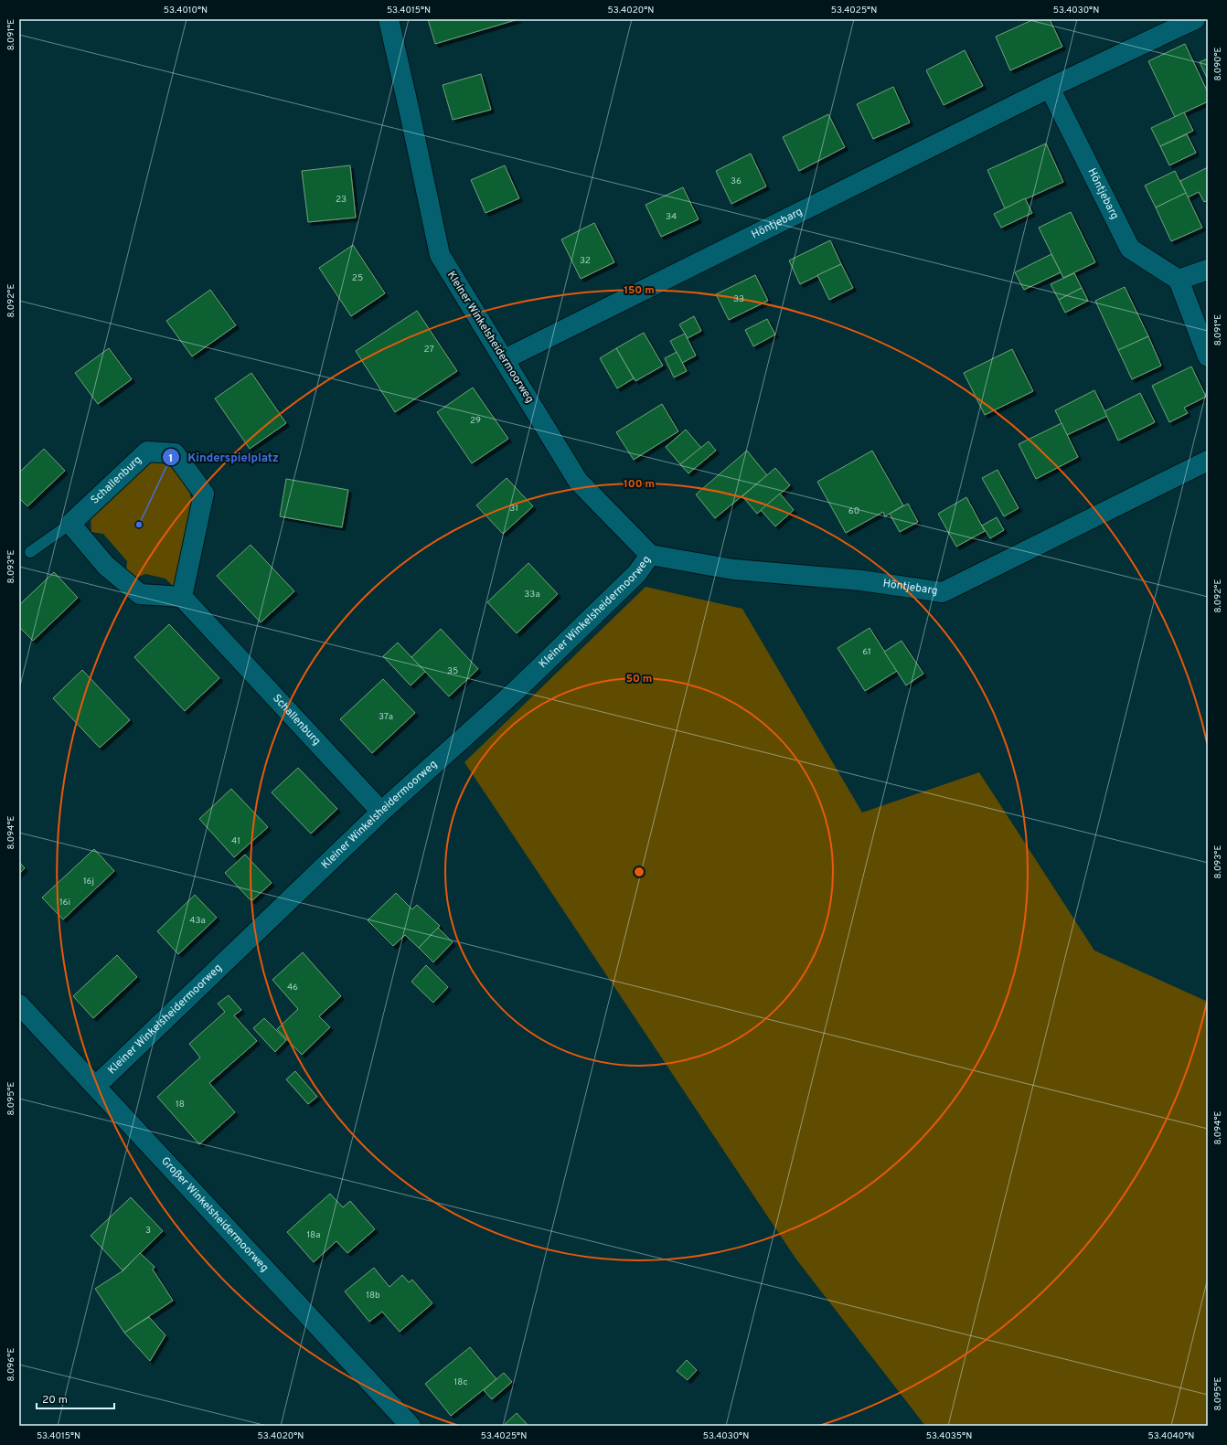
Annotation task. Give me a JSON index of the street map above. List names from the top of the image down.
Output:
{
  "streets": {
    "street": [
      "Höntjebarg",
      "Kleiner Winkelsheidermoorweg",
      "Schallenburg",
      "Großer Winkelsheidermoorweg"
    ]
  },
  "crossings": [
    ["Höntjebarg", "Kleiner Winkelsheidermoorweg"],
    ["Kleiner Winkelsheidermoorweg", "Schallenburg"],
    ["Kleiner Winkelsheidermoorweg", "Großer Winkelsheidermoorweg"]
  ],
  "places": ["Kinderspielplatz"],
  "house_numbers": [
    "36",
    "23",
    "34",
    "32",
    "25",
    "33",
    "27",
    "29",
    "31",
    "60",
    "33a",
    "61",
    "35",
    "37a",
    "41",
    "16j",
    "16i",
    "43a",
    "46",
    "18",
    "3",
    "18a",
    "18b",
    "18c"
  ],
  "scale_bar": "20 m",
  "coordinates": [
    "53.4010°N",
    "53.4015°N",
    "53.4020°N",
    "53.4025°N",
    "53.4030°N",
    "8.091°E",
    "8.090°E",
    "8.092°E",
    "8.093°E",
    "8.094°E",
    "8.095°E",
    "8.096°E",
    "53.4035°N",
    "53.4040°N"
  ],
  "rings": ["150 m", "100 m", "50 m"]
}
